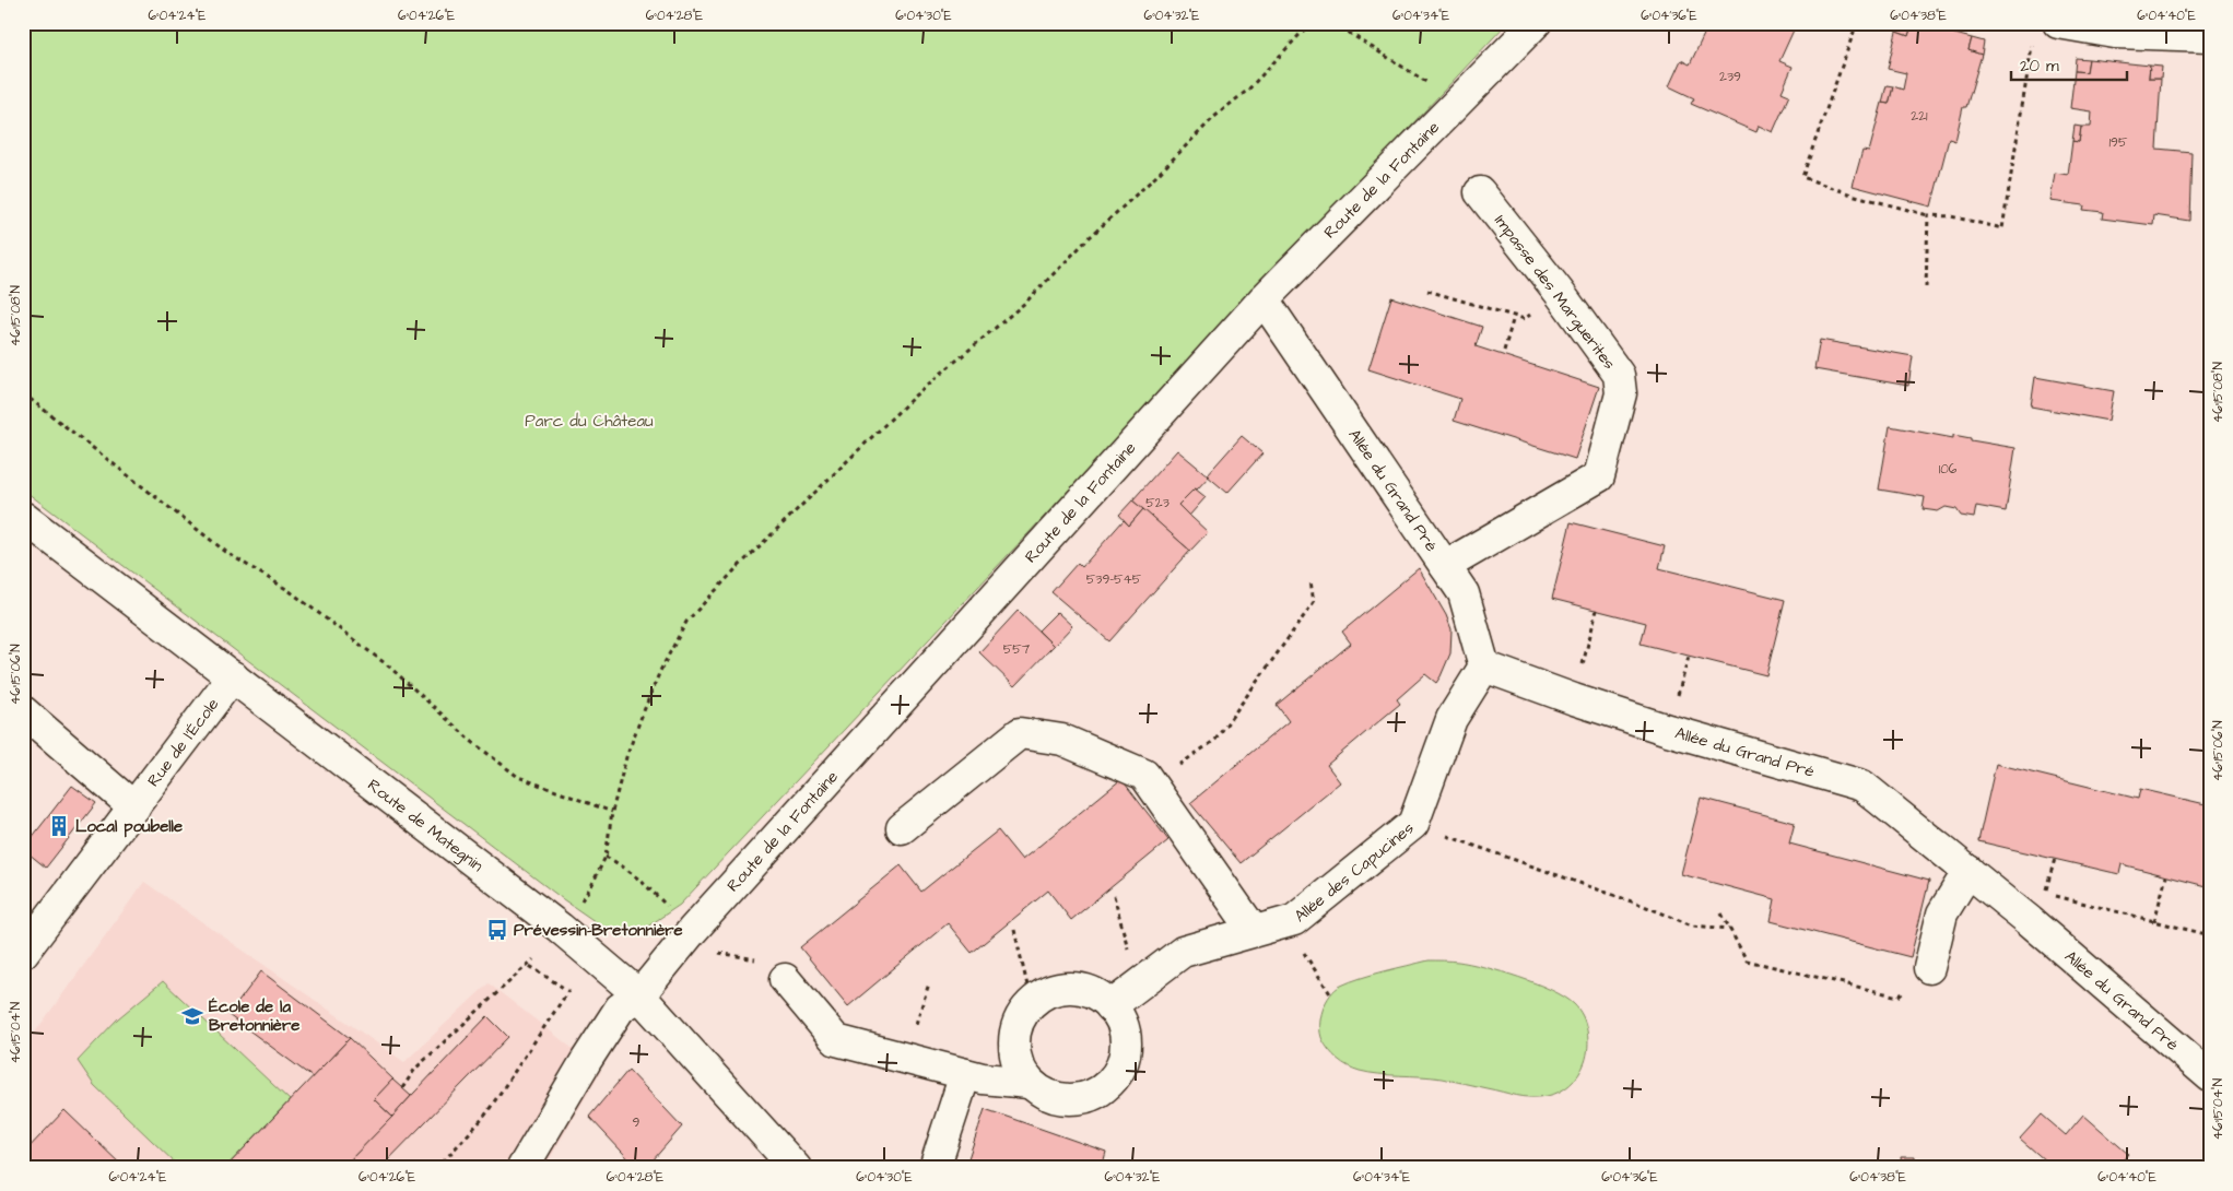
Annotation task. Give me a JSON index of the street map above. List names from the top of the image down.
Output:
{
  "streets": {
    "street": [
      "Route de la Fontaine",
      "Impasse des Marguerites",
      "Allée du Grand Pré",
      "Rue de l'École",
      "Route de Mategnin",
      "Allée des Capucines"
    ]
  },
  "crossings": [
    ["Route de la Fontaine", "Allée du Grand Pré"],
    ["Route de la Fontaine", "Route de Mategnin"],
    ["Impasse des Marguerites", "Allée du Grand Pré"],
    ["Allée du Grand Pré", "Allée des Capucines"],
    ["Rue de l'École", "Route de Mategnin"]
  ],
  "parks": ["Parc du Château"],
  "places": {
    "building": ["Local poubelle"],
    "bus stop": ["Prévessin-Bretonnière"],
    "school or university": ["École de la Bretonnière"]
  },
  "house_numbers": [
    "239",
    "221",
    "195",
    "106",
    "523",
    "539-545",
    "557",
    "9"
  ],
  "scale_bar": "20 m",
  "coordinates": [
    "6°04'24\"E",
    "6°04'26\"E",
    "6°04'28\"E",
    "6°04'30\"E",
    "6°04'32\"E",
    "6°04'34\"E",
    "6°04'36\"E",
    "6°04'38\"E",
    "6°04'40\"E",
    "46°15'08\"N",
    "46°15'06\"N",
    "46°15'04\"N"
  ]
}
